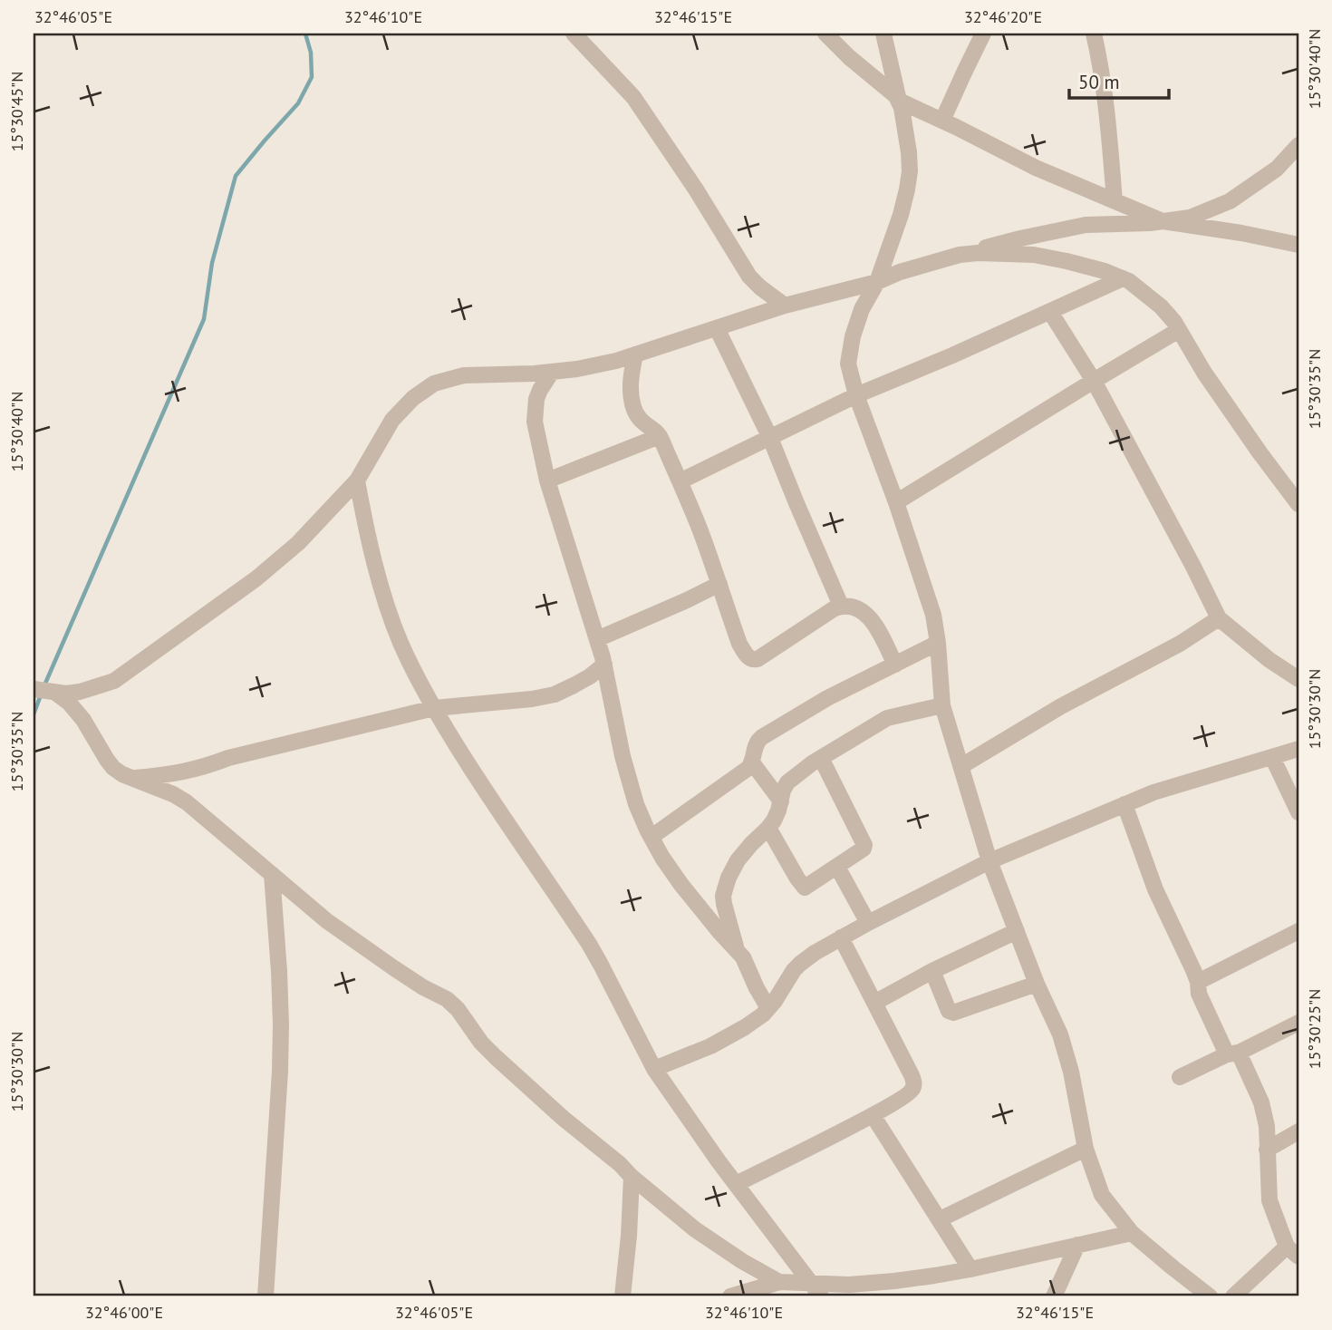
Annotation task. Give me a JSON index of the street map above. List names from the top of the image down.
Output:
{
  "scale_bar": "50 m",
  "coordinates": [
    "32°46'05\"E",
    "32°46'10\"E",
    "32°46'15\"E",
    "32°46'20\"E",
    "15°30'40\"N",
    "15°30'45\"N",
    "15°30'35\"N",
    "15°30'30\"N",
    "15°30'25\"N",
    "32°46'00\"E"
  ]
}
